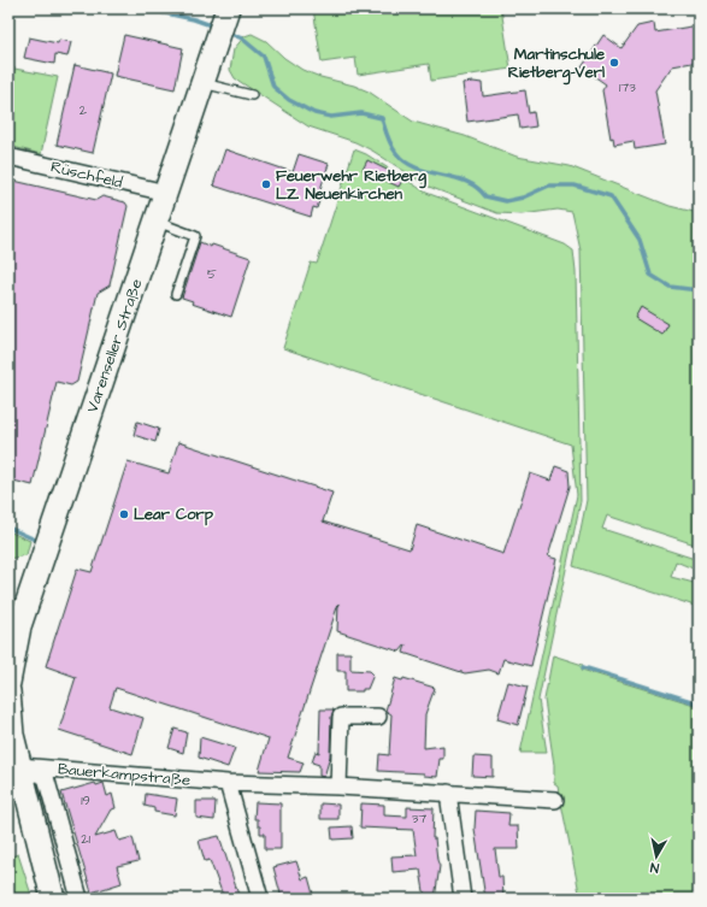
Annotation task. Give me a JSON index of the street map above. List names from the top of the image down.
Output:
{
  "streets": {
    "main road": ["Varenseller Straße"],
    "street": ["Rüschfeld", "Bauerkampstraße"]
  },
  "crossings": [
    ["Rüschfeld", "Varenseller Straße"]
  ],
  "places": ["Martinschule Rietberg-Verl", "Feuerwehr Rietberg LZ Neuenkirchen", "Lear Corp"],
  "house_numbers": [
    "173",
    "2",
    "5",
    "19",
    "37",
    "21"
  ],
  "north": "bottom"
}
